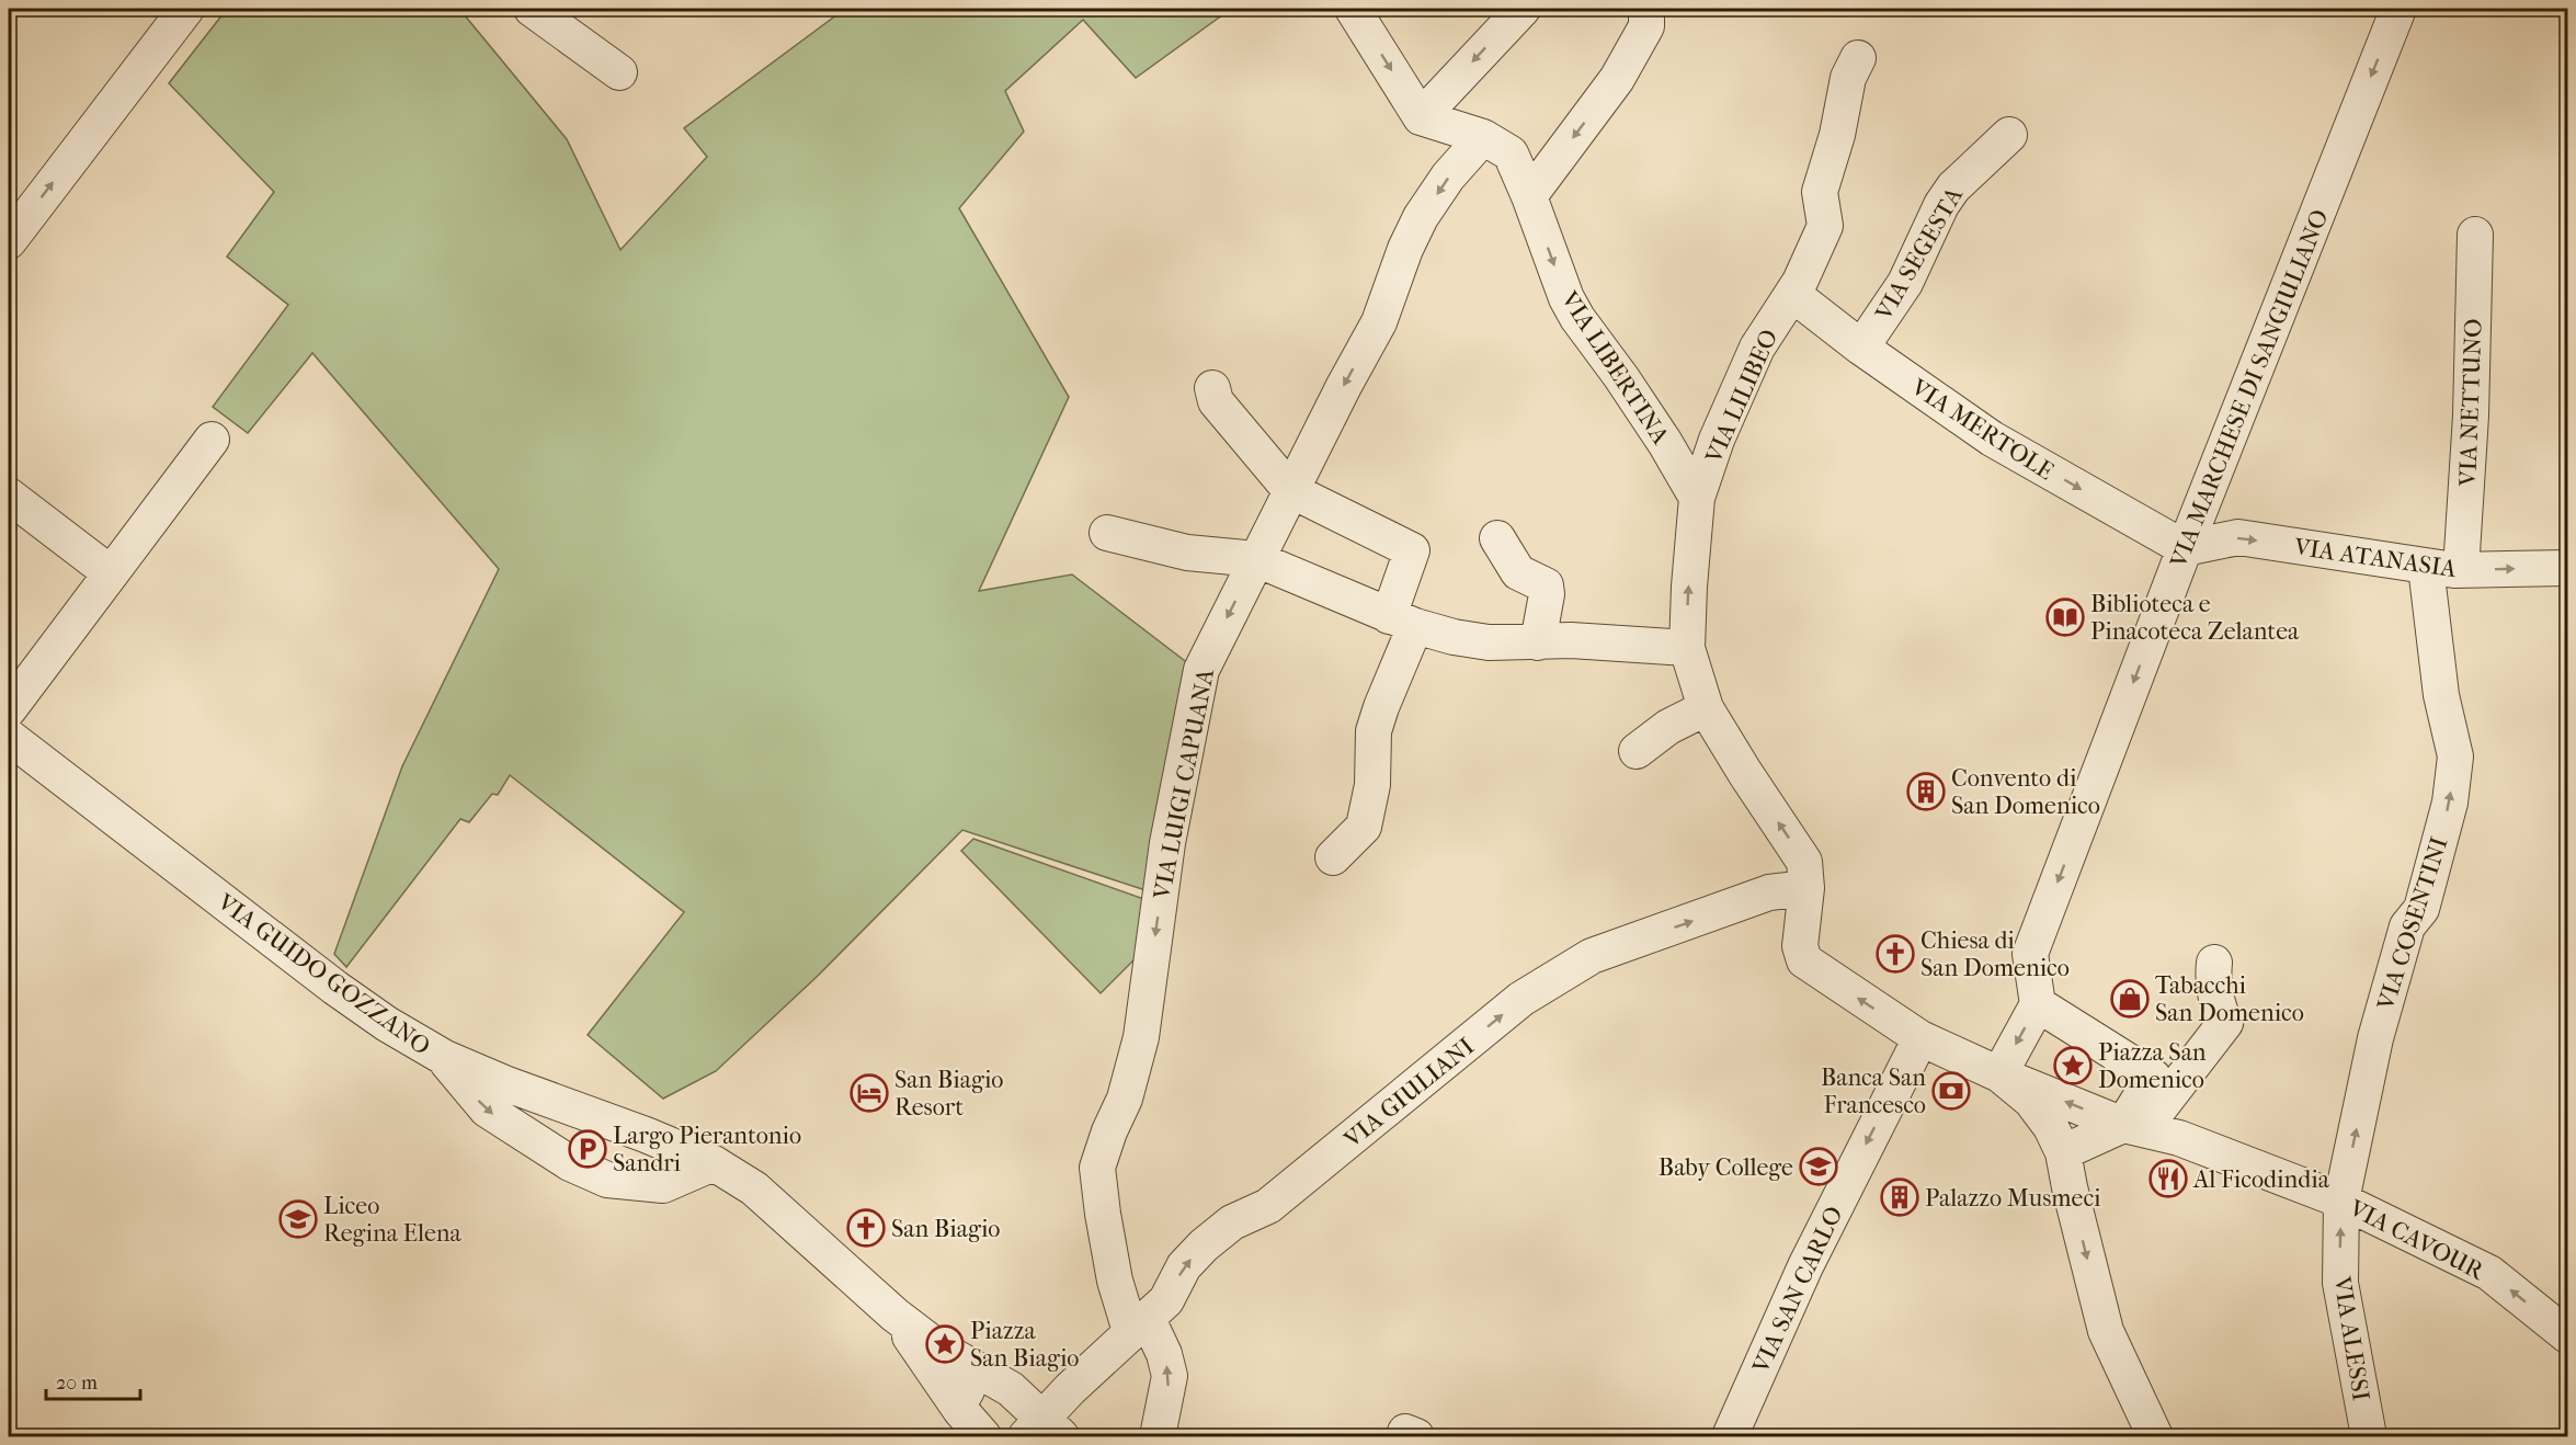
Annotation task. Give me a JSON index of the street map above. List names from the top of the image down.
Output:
{
  "streets": {
    "street": [
      "VIA SEGESTA",
      "VIA LIBERTINA",
      "VIA MARCHESE DI SANGIULIANO",
      "VIA LILIBEO",
      "VIA NETTUNO",
      "VIA MERTOLE",
      "VIA ATANASIA",
      "VIA LUIGI CAPUANA",
      "VIA COSENTINI",
      "VIA GUIDO GOZZANO",
      "VIA GIULIANI",
      "VIA CAVOUR",
      "VIA SAN CARLO",
      "VIA ALESSI"
    ]
  },
  "crossings": [
    ["VIA SEGESTA", "VIA MERTOLE"],
    ["VIA LIBERTINA", "VIA LILIBEO"],
    ["VIA LIBERTINA", "VIA LUIGI CAPUANA"],
    ["VIA MARCHESE DI SANGIULIANO", "VIA MERTOLE"],
    ["VIA MARCHESE DI SANGIULIANO", "VIA ATANASIA"],
    ["VIA LILIBEO", "VIA MERTOLE"],
    ["VIA LILIBEO", "VIA GIULIANI"],
    ["VIA LILIBEO", "VIA SAN CARLO"],
    ["VIA NETTUNO", "VIA ATANASIA"],
    ["VIA MERTOLE", "VIA ATANASIA"],
    ["VIA ATANASIA", "VIA COSENTINI"],
    ["VIA LUIGI CAPUANA", "VIA GIULIANI"],
    ["VIA COSENTINI", "VIA CAVOUR"],
    ["VIA COSENTINI", "VIA ALESSI"],
    ["VIA CAVOUR", "VIA ALESSI"]
  ],
  "one_way": [
    "VIA LIBERTINA",
    "VIA MARCHESE DI SANGIULIANO",
    "VIA LILIBEO",
    "VIA MERTOLE",
    "VIA ATANASIA",
    "VIA COSENTINI",
    "VIA GIULIANI",
    "VIA CAVOUR",
    "VIA SAN CARLO"
  ],
  "places": {
    "library": ["Biblioteca e Pinacoteca Zelantea"],
    "building": ["Convento di San Domenico", "Palazzo Musmeci"],
    "church": ["Chiesa di San Domenico", "San Biagio"],
    "shop": ["Tabacchi San Domenico"],
    "place": ["Piazza San Domenico", "Piazza San Biagio"],
    "bank": ["Banca San Francesco"],
    "hotel": ["San Biagio Resort"],
    "parking": ["Largo Pierantonio Sandri"],
    "school or university": ["Baby College", "Liceo Regina Elena"],
    "restaurant": ["Al Ficodindia"]
  },
  "scale_bar": "20 m"
}
